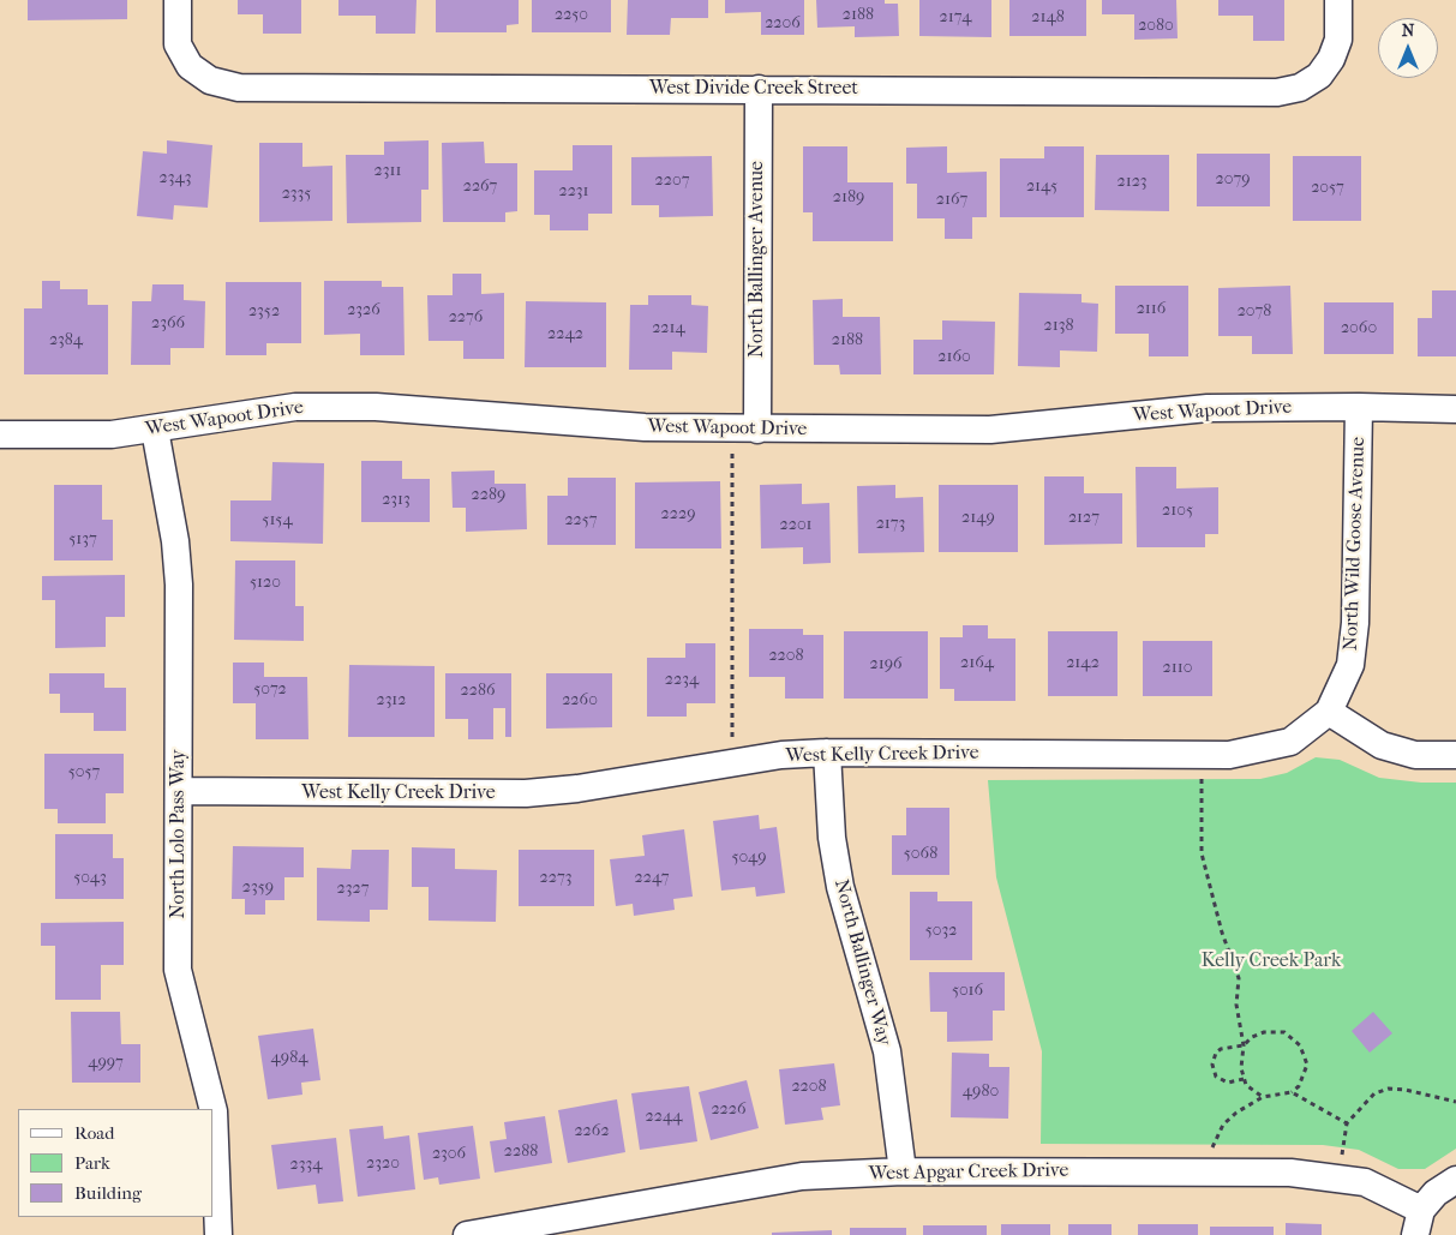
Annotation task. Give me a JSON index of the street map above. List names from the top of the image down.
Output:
{
  "streets": {
    "street": [
      "West Divide Creek Street",
      "North Ballinger Avenue",
      "West Wapoot Drive",
      "North Wild Goose Avenue",
      "West Kelly Creek Drive",
      "North Lolo Pass Way",
      "North Ballinger Way",
      "West Apgar Creek Drive"
    ]
  },
  "crossings": [
    ["West Divide Creek Street", "North Ballinger Avenue"],
    ["North Ballinger Avenue", "West Wapoot Drive"],
    ["West Wapoot Drive", "North Wild Goose Avenue"],
    ["West Wapoot Drive", "North Lolo Pass Way"],
    ["North Wild Goose Avenue", "West Kelly Creek Drive"],
    ["West Kelly Creek Drive", "North Lolo Pass Way"],
    ["West Kelly Creek Drive", "North Ballinger Way"],
    ["North Ballinger Way", "West Apgar Creek Drive"]
  ],
  "parks": ["Kelly Creek Park"],
  "house_numbers": [
    "2250",
    "2188",
    "2174",
    "2148",
    "2206",
    "2080",
    "2311",
    "2343",
    "2079",
    "2207",
    "2123",
    "2267",
    "2145",
    "2057",
    "2231",
    "2335",
    "2189",
    "2167",
    "2116",
    "2326",
    "2352",
    "2078",
    "2276",
    "2366",
    "2138",
    "2214",
    "2060",
    "2242",
    "2384",
    "2188",
    "2160",
    "2289",
    "2313",
    "2105",
    "2229",
    "2149",
    "2127",
    "5154",
    "2257",
    "2173",
    "2201",
    "5137",
    "5120",
    "2208",
    "2164",
    "2142",
    "2196",
    "2110",
    "2234",
    "5072",
    "2286",
    "2312",
    "2260",
    "5057",
    "5068",
    "5049",
    "5043",
    "2273",
    "2247",
    "2359",
    "2327",
    "5032",
    "5016",
    "4984",
    "4997",
    "2208",
    "4980",
    "2226",
    "2244",
    "2262",
    "2288",
    "2306",
    "2320",
    "2334"
  ],
  "legend": ["Road", "Park", "Building"],
  "north": "top"
}
